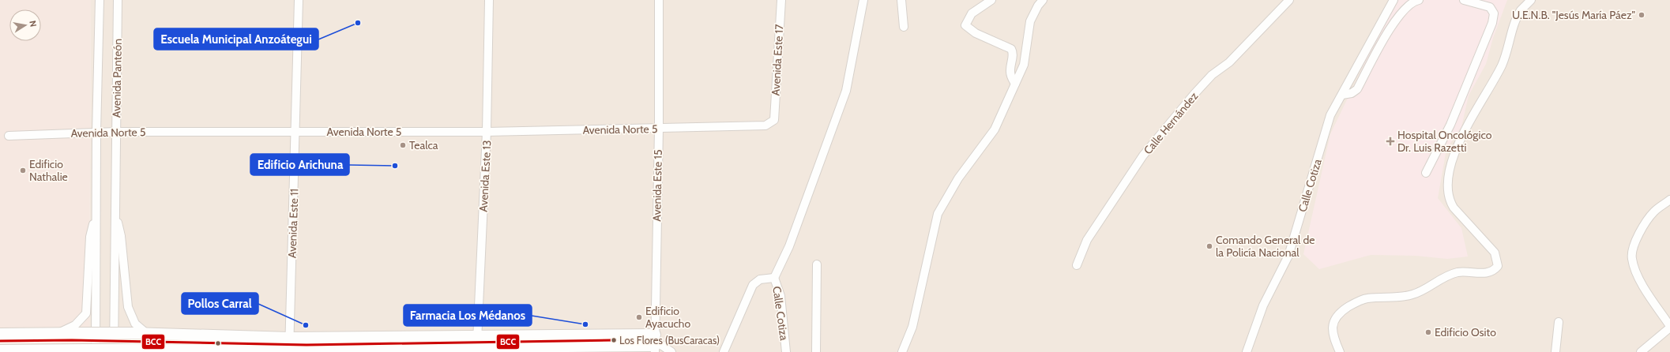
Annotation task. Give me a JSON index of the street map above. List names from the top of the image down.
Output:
{
  "streets": {
    "street": [
      "Avenida Este 17",
      "Avenida Panteón",
      "Calle Hernández",
      "Avenida Norte 5",
      "Avenida Este 13",
      "Avenida Este 15",
      "Calle Cotiza",
      "Avenida Este 11"
    ]
  },
  "crossings": [
    ["Avenida Este 17", "Avenida Norte 5"],
    ["Avenida Panteón", "Avenida Norte 5"],
    ["Avenida Norte 5", "Avenida Este 13"],
    ["Avenida Norte 5", "Avenida Este 15"],
    ["Avenida Norte 5", "Avenida Este 11"]
  ],
  "places": {
    "other": [
      "U.E.N.B. \"Jesús María Páez\"",
      "Escuela Municipal Anzoátegui",
      "Tealca",
      "Edificio Arichuna",
      "Edificio Nathalie",
      "Comando General de la Policía Nacional",
      "Edificio Ayacucho",
      "Farmacia Los Médanos",
      "Pollos Carral",
      "Edificio Osito",
      "Los Flores (BusCaracas)"
    ],
    "health": ["Hospital Oncológico Dr. Luis Razetti"]
  },
  "lines": ["transit line BCC"],
  "north": "right"
}
